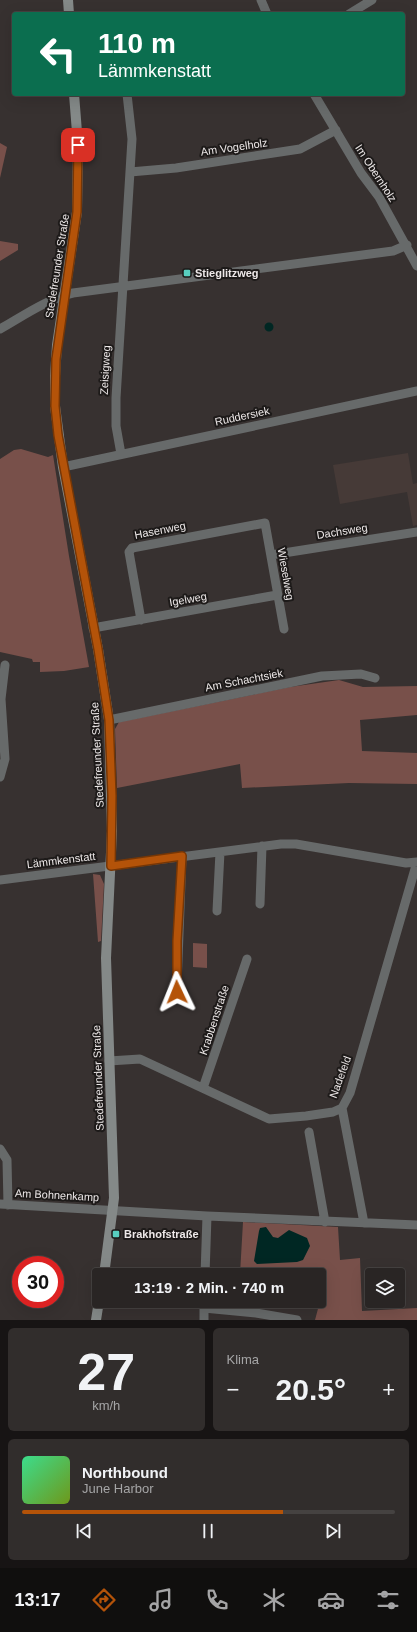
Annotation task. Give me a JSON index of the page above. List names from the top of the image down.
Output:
{
  "streets": {
    "street": [
      "Am Vogelholz",
      "Im Obernholz",
      "Stedefreunder Straße",
      "Zeisigweg",
      "Ruddersiek",
      "Hasenweg",
      "Dachsweg",
      "Wieselweg",
      "Igelweg",
      "Am Schachtsiek",
      "Lämmkenstatt",
      "Krabbenstraße",
      "Nadefeld",
      "Am Bohnenkamp"
    ]
  },
  "crossings": [
    ["Am Vogelholz", "Im Obernholz"],
    ["Stedefreunder Straße", "Ruddersiek"],
    ["Stedefreunder Straße", "Igelweg"],
    ["Stedefreunder Straße", "Am Schachtsiek"],
    ["Stedefreunder Straße", "Lämmkenstatt"],
    ["Stedefreunder Straße", "Nadefeld"],
    ["Stedefreunder Straße", "Am Bohnenkamp"],
    ["Zeisigweg", "Ruddersiek"],
    ["Hasenweg", "Wieselweg"],
    ["Hasenweg", "Igelweg"],
    ["Dachsweg", "Wieselweg"],
    ["Wieselweg", "Igelweg"],
    ["Lämmkenstatt", "Nadefeld"],
    ["Krabbenstraße", "Nadefeld"]
  ],
  "places": {
    "transit": ["Stieglitzweg", "Brakhofstraße"]
  },
  "page": {
    "turn": ["110 m", "Lämmkenstatt"],
    "limit": "30",
    "trip": "13:19 · 2 Min. · 740 m",
    "tile": [
      ["27", "km/h"],
      "Klima"
    ],
    "heat": ["−", "20.5°", "+"],
    "song": ["Northbound", "June Harbor"],
    "tabs": "13:17"
  }
}
